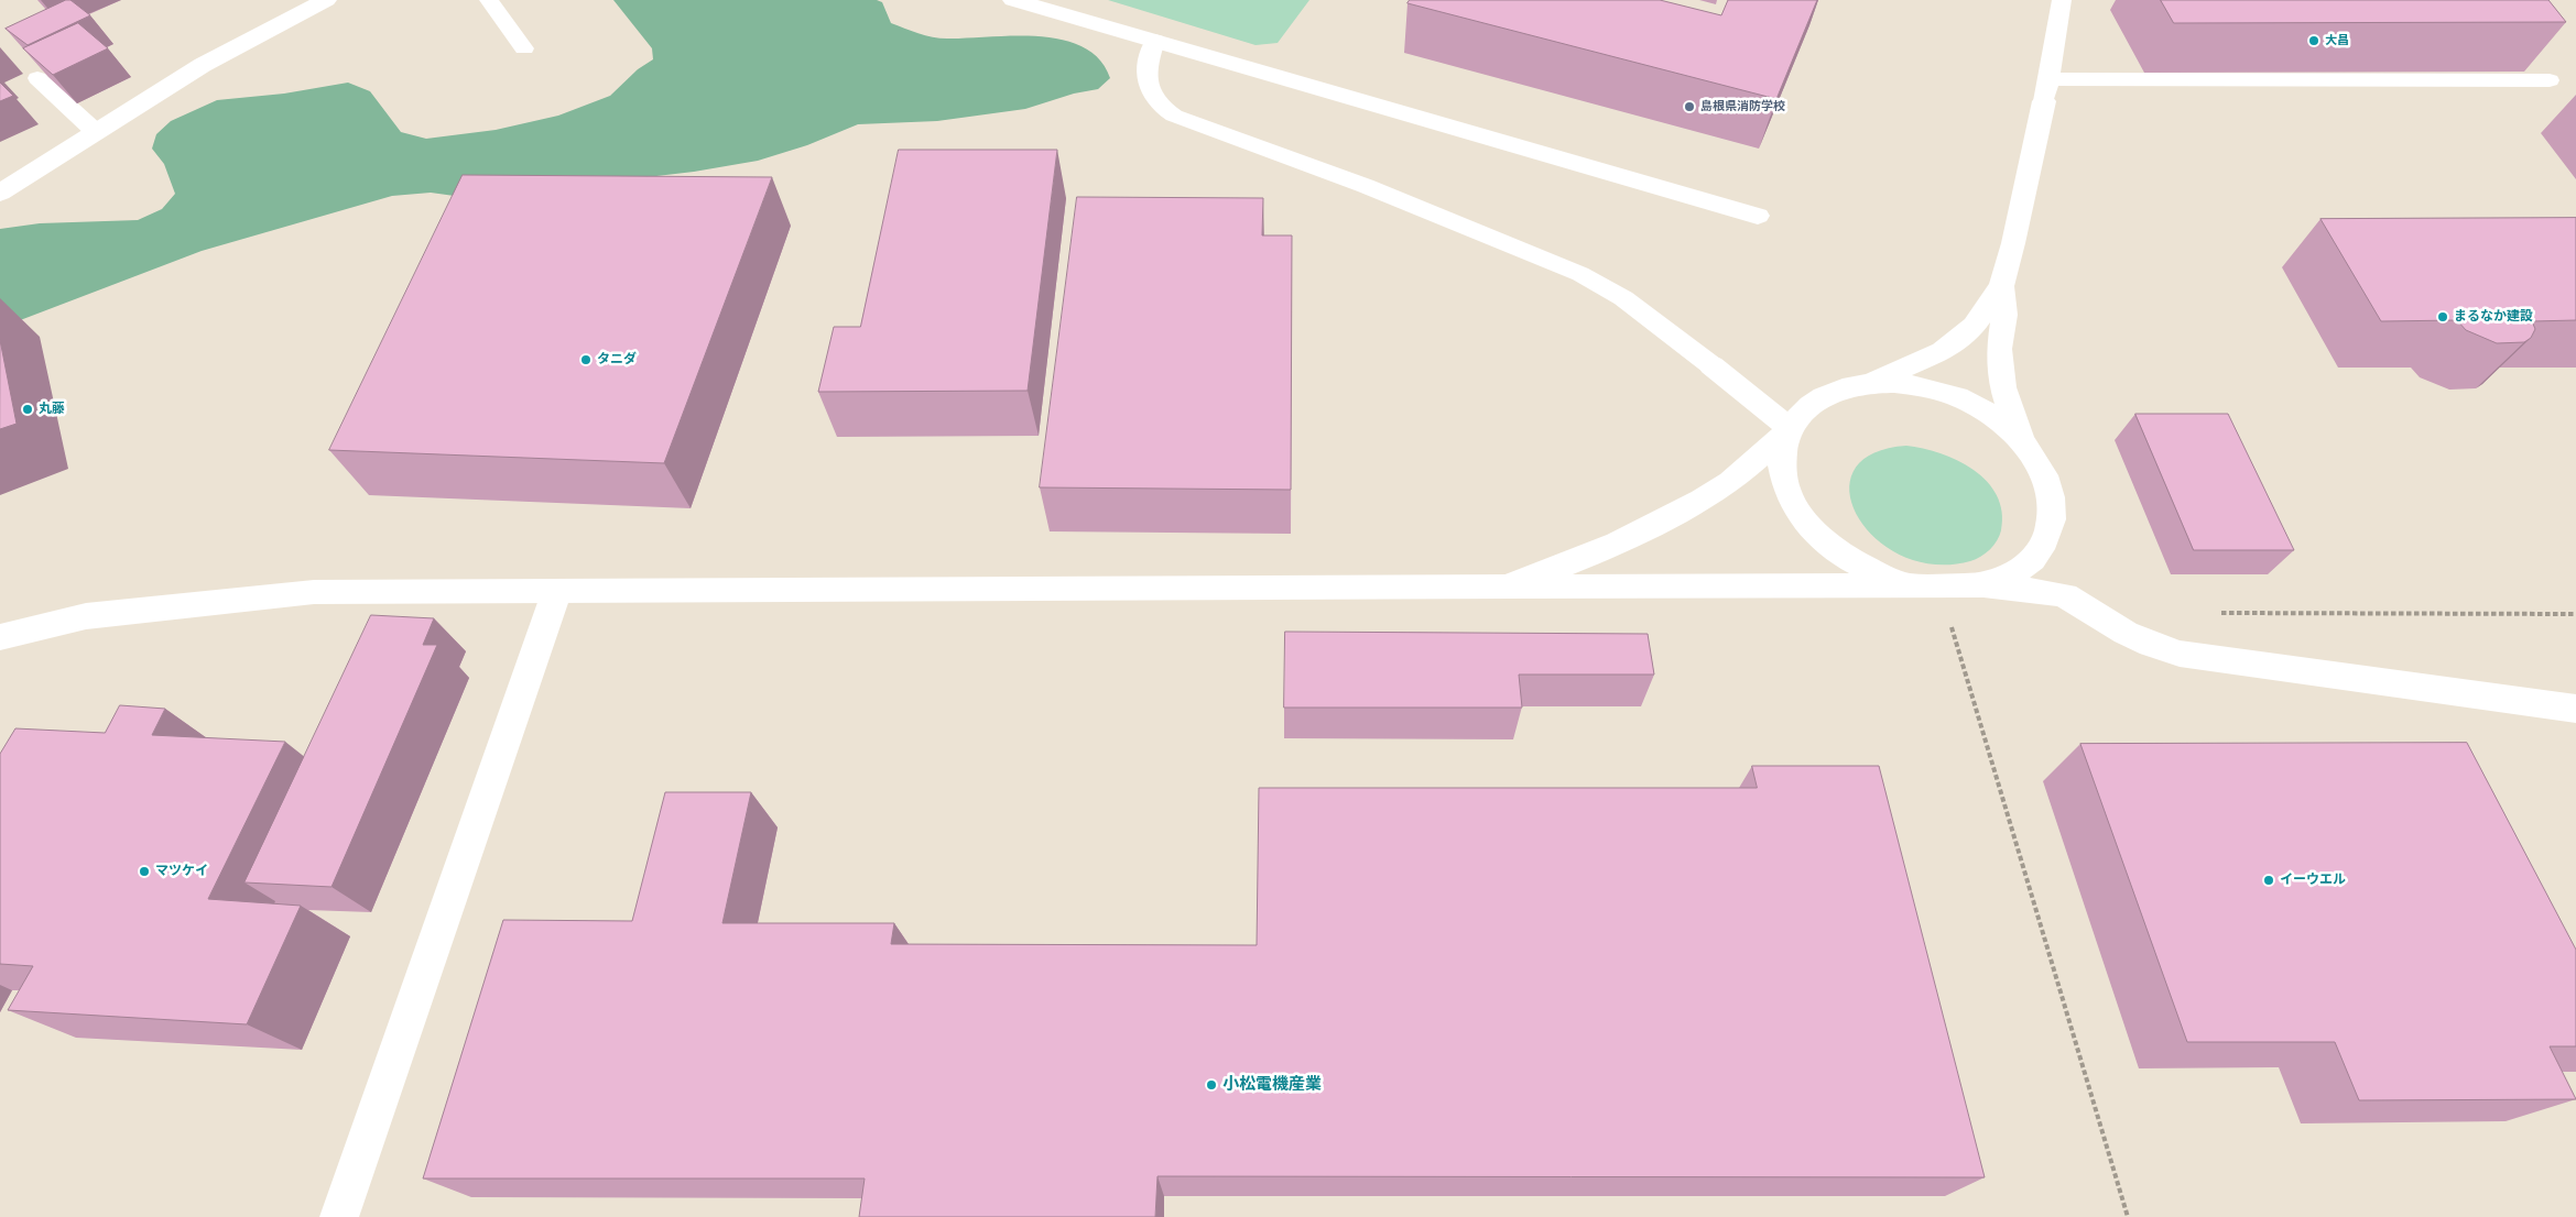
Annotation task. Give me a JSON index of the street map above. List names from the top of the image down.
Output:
{
  "places": [
    "大昌",
    "島根県消防学校",
    "まるなか建設",
    "タニダ",
    "丸藤",
    "マツケイ",
    "イーウエル",
    "小松電機産業"
  ]
}
